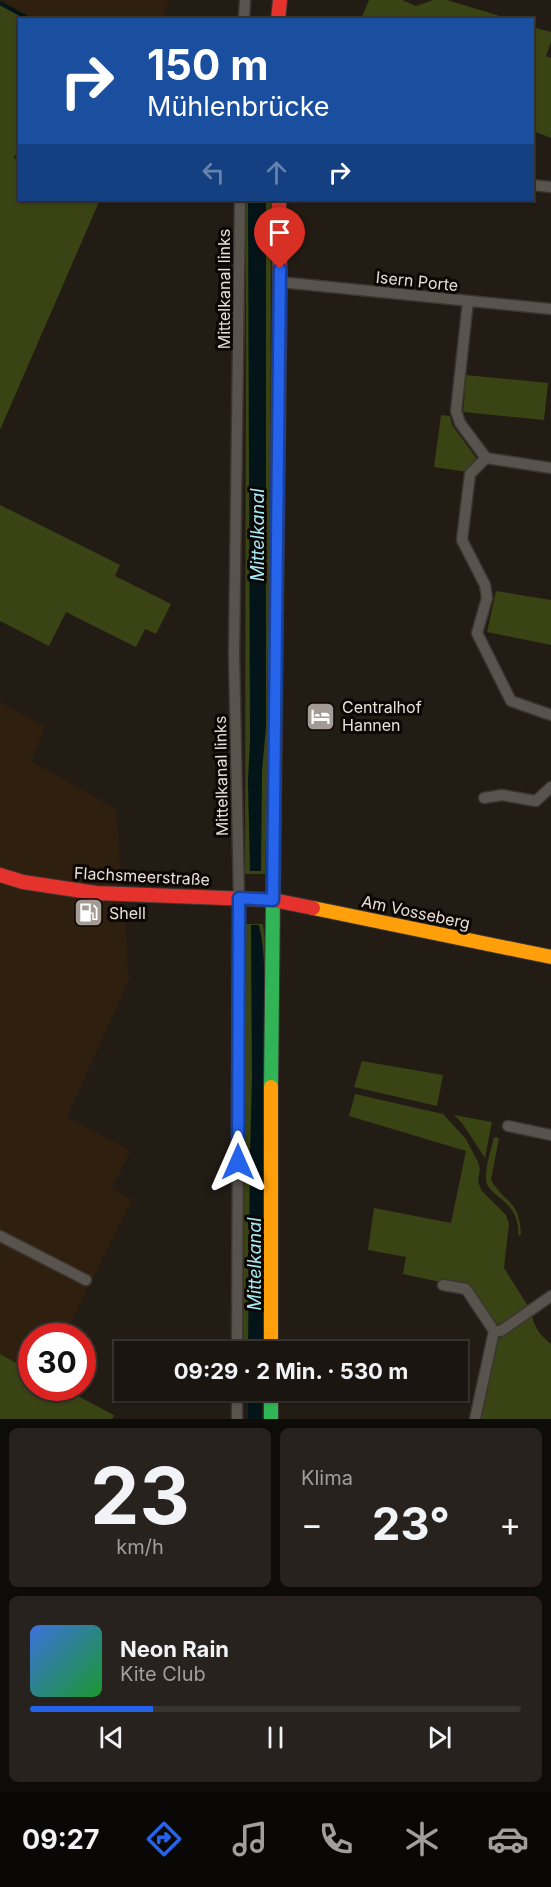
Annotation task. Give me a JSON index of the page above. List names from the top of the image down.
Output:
{
  "streets": {
    "main road": ["Flachsmeerstraße", "Am Vosseberg"],
    "street": ["Isern Porte", "Mittelkanal links"]
  },
  "crossings": [
    ["Mittelkanal links", "Flachsmeerstraße"],
    ["Mittelkanal links", "Am Vosseberg"],
    ["Flachsmeerstraße", "Am Vosseberg"]
  ],
  "water": ["Mittelkanal"],
  "places": {
    "hotel": ["Centralhof Hannen"],
    "fuel station": ["Shell"]
  },
  "page": {
    "turn": ["150 m", "Mühlenbrücke"],
    "limit": "30",
    "trip": "09:29 · 2 Min. · 530 m",
    "tile": [
      ["23", "km/h"],
      "Klima"
    ],
    "heat": ["−", "23°", "+"],
    "song": ["Neon Rain", "Kite Club"],
    "tabs": "09:27"
  }
}
